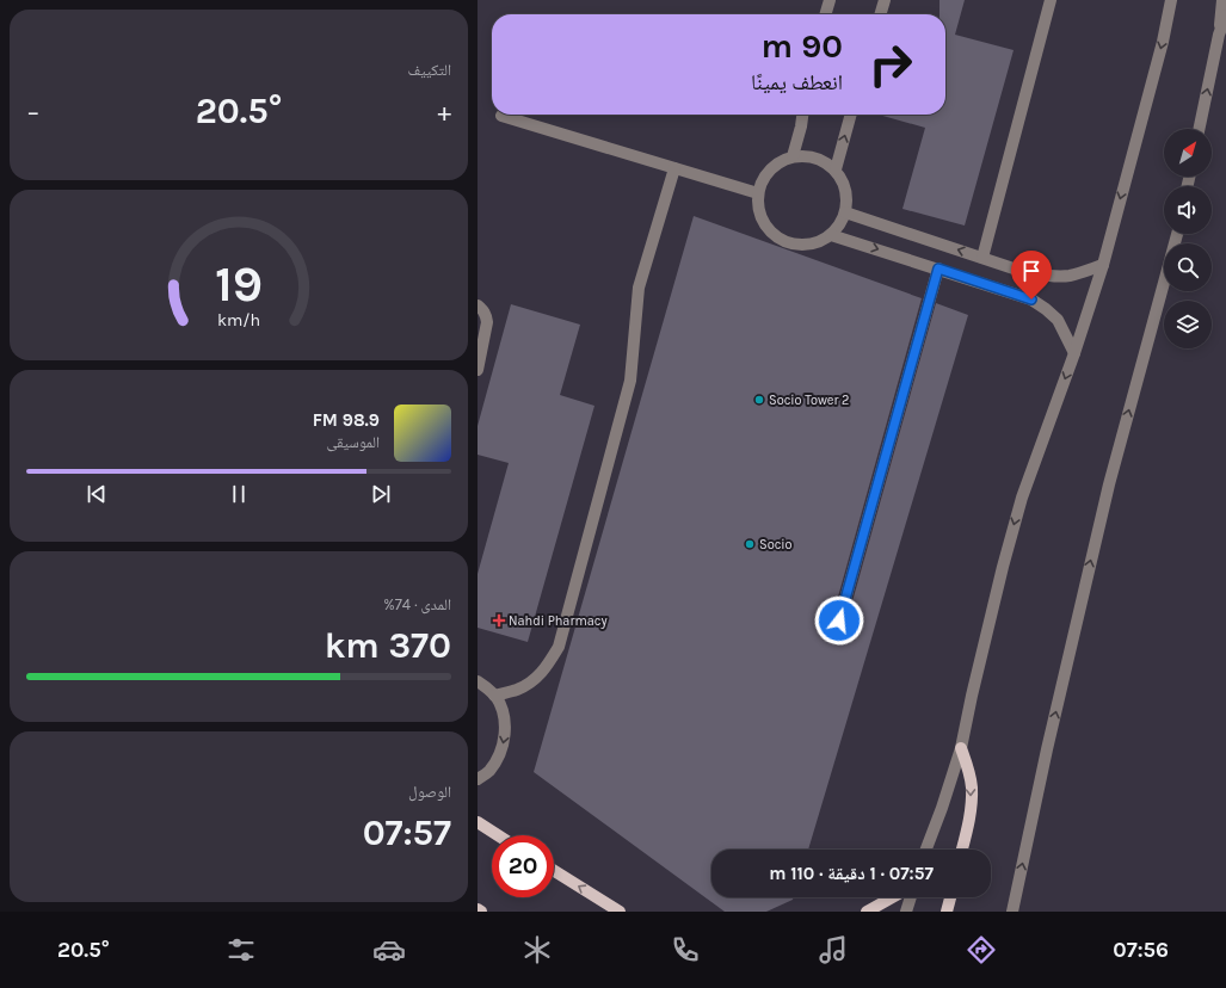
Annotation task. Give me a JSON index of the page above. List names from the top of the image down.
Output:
{
  "places": {
    "other": ["Socio Tower 2", "Socio"],
    "health": ["Nahdi Pharmacy"]
  },
  "north": "top right",
  "page": {
    "tile": [
      "التكييف",
      ["المدى · 74%", "370 km"],
      ["الوصول", "07:57"]
    ],
    "turn": ["90 m", "انعطف يمينًا"],
    "heat": ["−", "20.5°", "+"],
    "song": ["98.9 FM", "الموسيقى"],
    "limit": "20",
    "trip": "07:57 · 1 دقيقة · 110 m",
    "tabs": ["07:56", "20.5°"],
    "gauge": ["19", "km/h"]
  }
}
